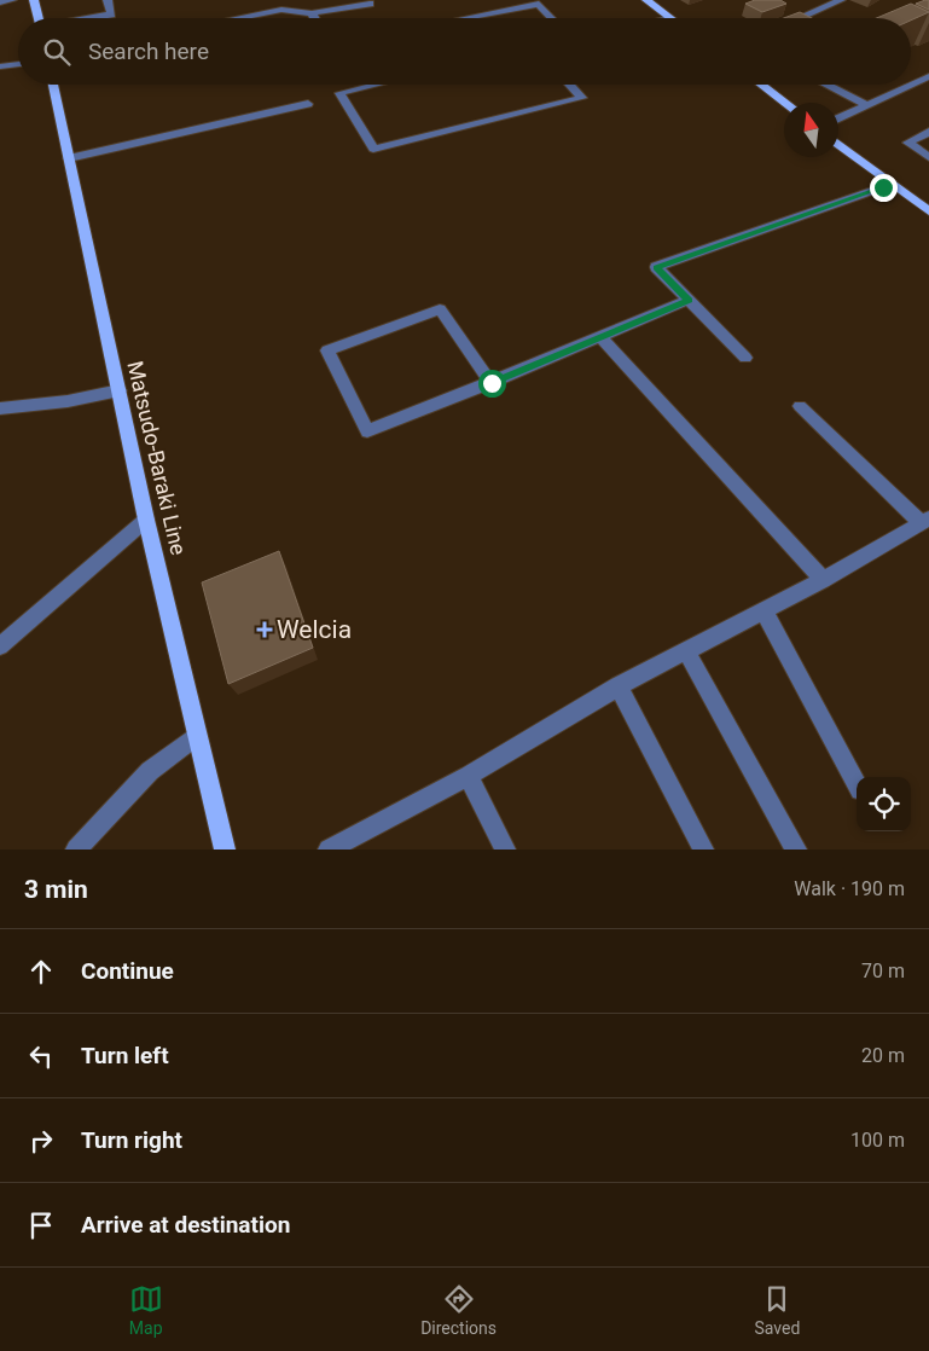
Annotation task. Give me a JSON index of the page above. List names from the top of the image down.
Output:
{
  "streets": {
    "main road": ["Matsudo-Baraki Line"]
  },
  "places": {
    "health": ["Welcia"]
  },
  "north": "top",
  "page": {
    "search": "Search here",
    "heading": ["3 min", "Walk · 190 m"],
    "list": [
      ["Continue", "70 m"],
      ["Turn left", "20 m"],
      ["Turn right", "100 m"],
      "Arrive at destination"
    ],
    "nav": ["Map", "Directions", "Saved"]
  }
}
